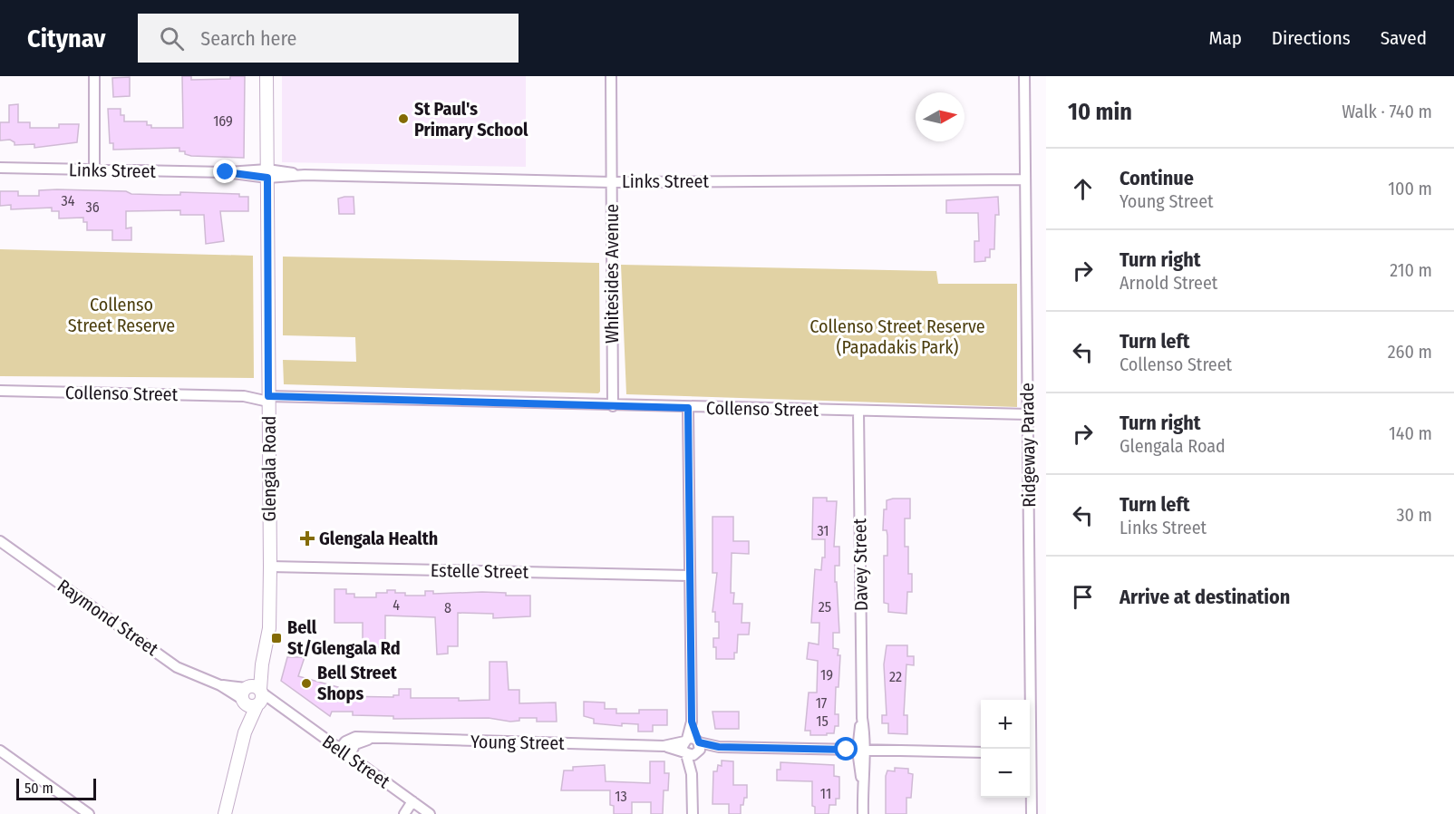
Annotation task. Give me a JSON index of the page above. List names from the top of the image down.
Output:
{
  "streets": {
    "street": [
      "Links Street",
      "Whitesides Avenue",
      "Collenso Street",
      "Ridgeway Parade",
      "Glengala Road",
      "Davey Street",
      "Estelle Street",
      "Raymond Street",
      "Young Street",
      "Bell Street"
    ]
  },
  "crossings": [
    ["Links Street", "Whitesides Avenue"],
    ["Links Street", "Ridgeway Parade"],
    ["Links Street", "Glengala Road"],
    ["Whitesides Avenue", "Collenso Street"],
    ["Collenso Street", "Ridgeway Parade"],
    ["Collenso Street", "Glengala Road"],
    ["Collenso Street", "Davey Street"],
    ["Glengala Road", "Estelle Street"],
    ["Glengala Road", "Raymond Street"],
    ["Glengala Road", "Bell Street"],
    ["Davey Street", "Young Street"],
    ["Raymond Street", "Bell Street"],
    ["Young Street", "Bell Street"]
  ],
  "parks": ["Collenso Street Reserve", "Collenso Street Reserve (Papadakis Park)"],
  "places": {
    "other": ["St Paul's Primary School", "Bell Street Shops"],
    "health": ["Glengala Health"],
    "transit": ["Bell St/Glengala Rd"]
  },
  "house_numbers": [
    "169",
    "34",
    "36",
    "31",
    "4",
    "25",
    "8",
    "19",
    "22",
    "17",
    "15",
    "11",
    "13"
  ],
  "scale_bar": "50 m",
  "north": "right",
  "page": {
    "header": "Citynav",
    "search": "Search here",
    "nav": ["Map", "Directions", "Saved"],
    "heading": ["10 min", "Walk · 740 m"],
    "list": [
      ["Continue", "Young Street", "100 m"],
      ["Turn right", "Arnold Street", "210 m"],
      ["Turn left", "Collenso Street", "260 m"],
      ["Turn right", "Glengala Road", "140 m"],
      ["Turn left", "Links Street", "30 m"],
      "Arrive at destination"
    ],
    "map_buttons": ["+", "−"],
    "scale": "50 m"
  }
}
